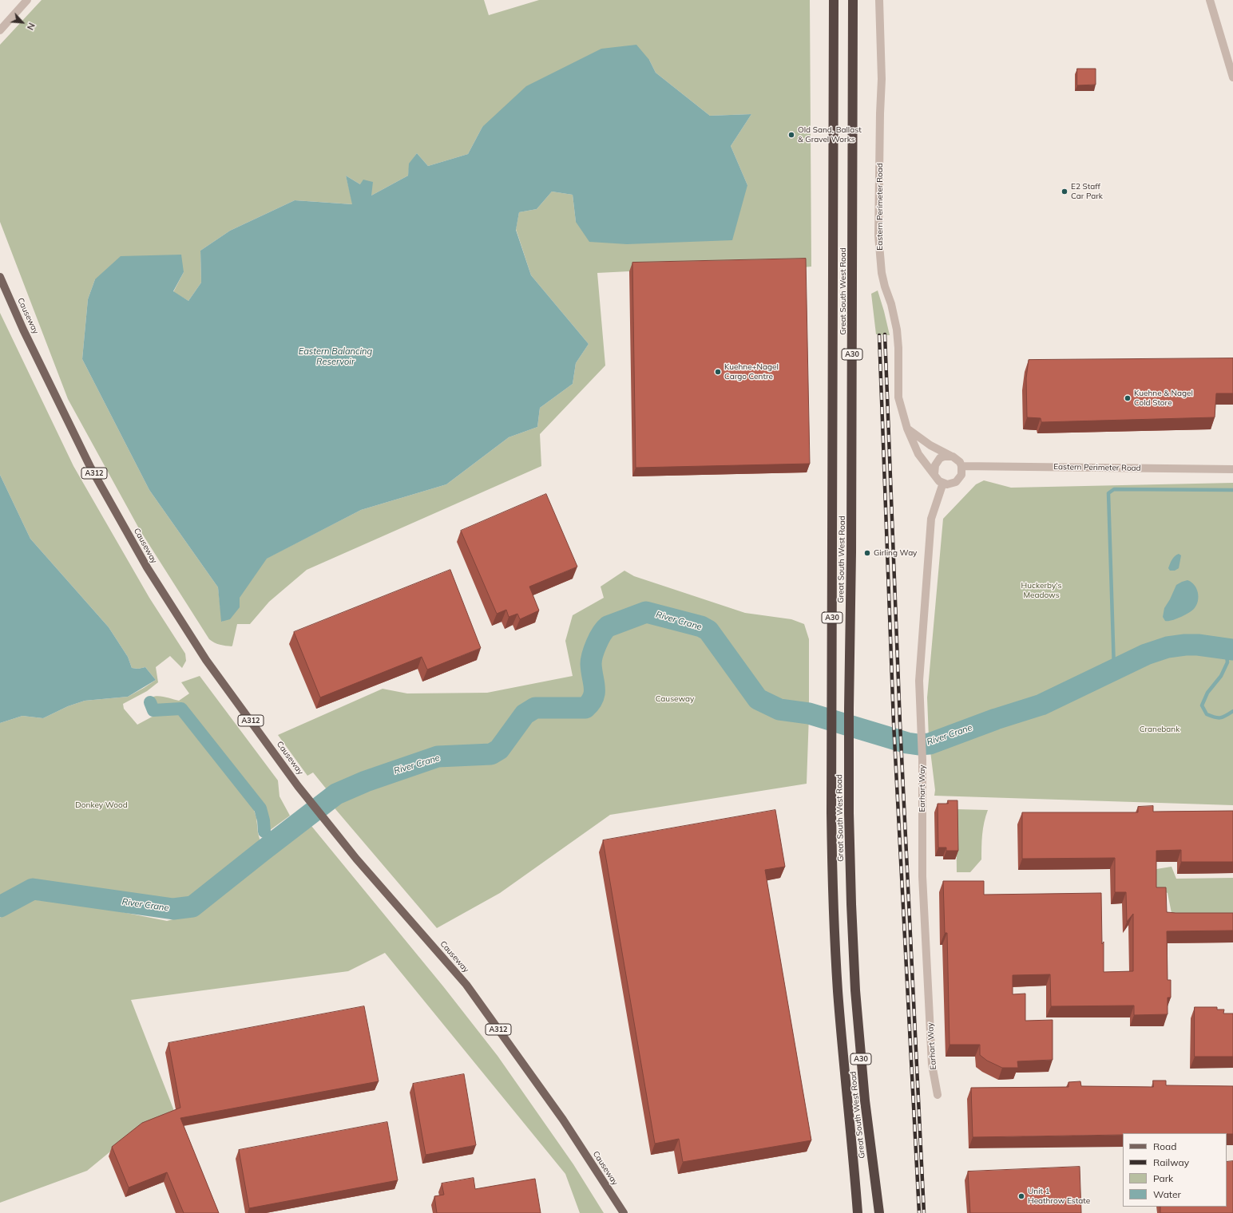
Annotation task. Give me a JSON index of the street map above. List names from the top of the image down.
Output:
{
  "streets": {
    "highway": ["Great South West Road", "A30"],
    "main road": ["Causeway", "A312"],
    "street": ["Eastern Perimeter Road", "Earhart Way"]
  },
  "crossings": [
    ["Eastern Perimeter Road", "Earhart Way"]
  ],
  "water": ["Eastern Balancing Reservoir", "River Crane"],
  "parks": [
    "Huckerby's Meadows",
    "Causeway",
    "Cranebank",
    "Donkey Wood"
  ],
  "places": [
    "Old Sand, Ballast & Gravel Works",
    "E2 Staff Car Park",
    "Kuehne+Nagel Cargo Centre",
    "Kuehne & Nagel Cold Store",
    "Girling Way",
    "Unit 1 Heathrow Estate"
  ],
  "legend": [
    "Road",
    "Railway",
    "Park",
    "Water"
  ],
  "north": "bottom right"
}
